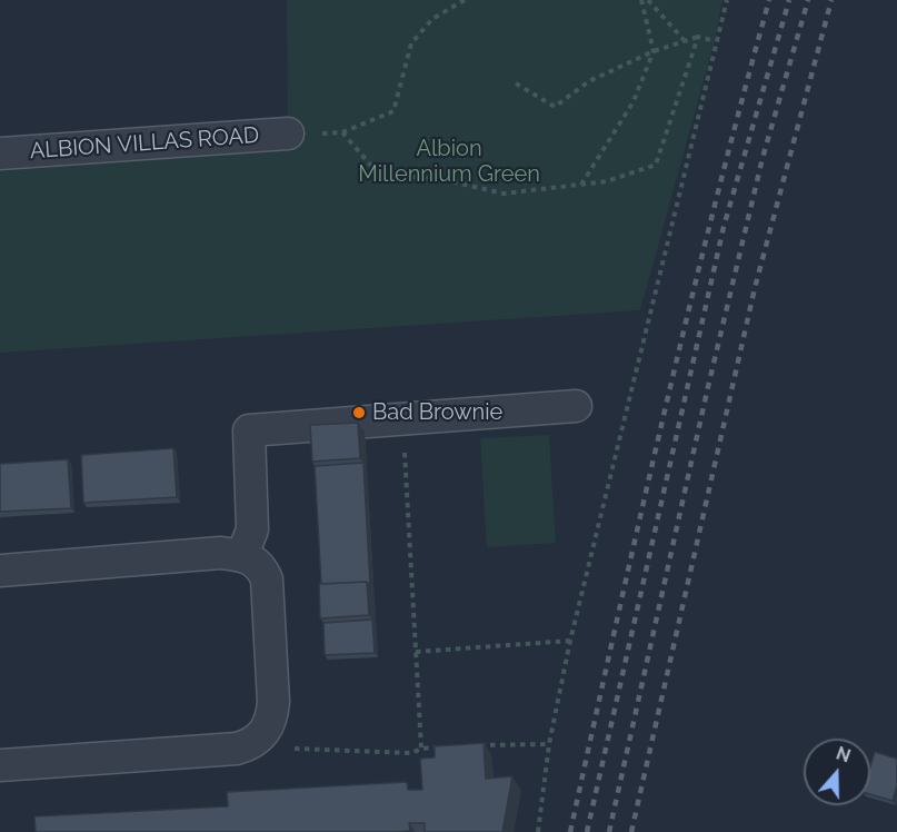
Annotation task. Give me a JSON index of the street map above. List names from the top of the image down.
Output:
{
  "streets": {
    "street": ["ALBION VILLAS ROAD"]
  },
  "parks": ["Albion Millennium Green"],
  "places": ["Bad Brownie"],
  "north": "top"
}
